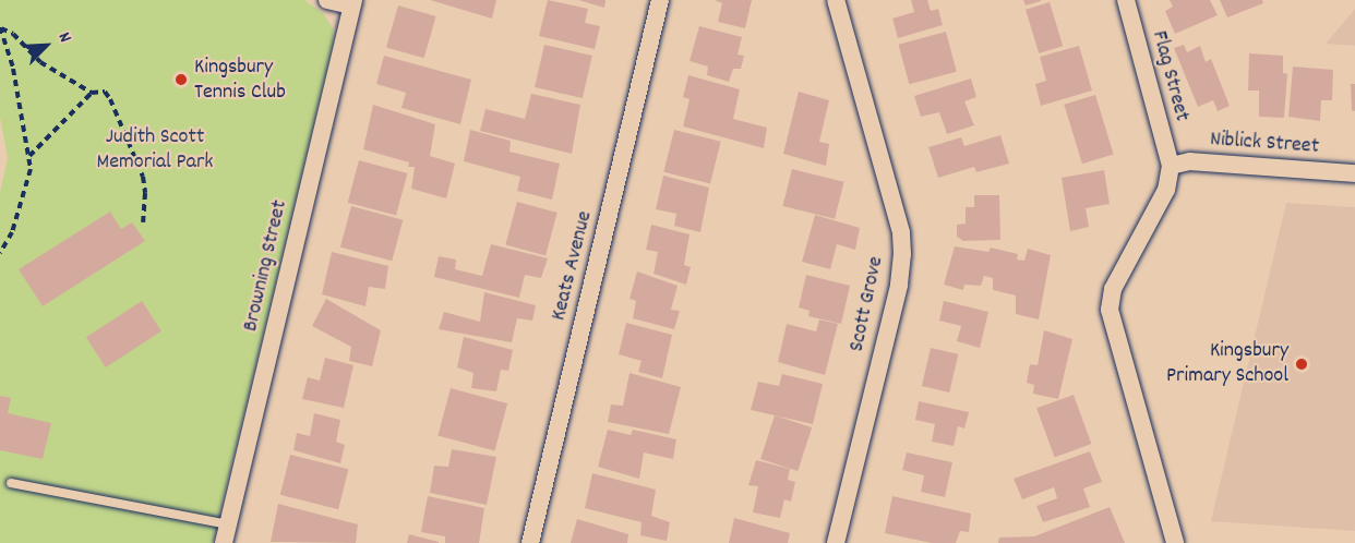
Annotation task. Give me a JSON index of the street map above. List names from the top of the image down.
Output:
{
  "streets": {
    "street": [
      "Flag Street",
      "Niblick Street",
      "Browning Street",
      "Keats Avenue",
      "Scott Grove"
    ]
  },
  "crossings": [
    ["Flag Street", "Niblick Street"]
  ],
  "parks": ["Judith Scott Memorial Park"],
  "places": ["Kingsbury Tennis Club", "Kingsbury Primary School"],
  "north": "top right"
}
